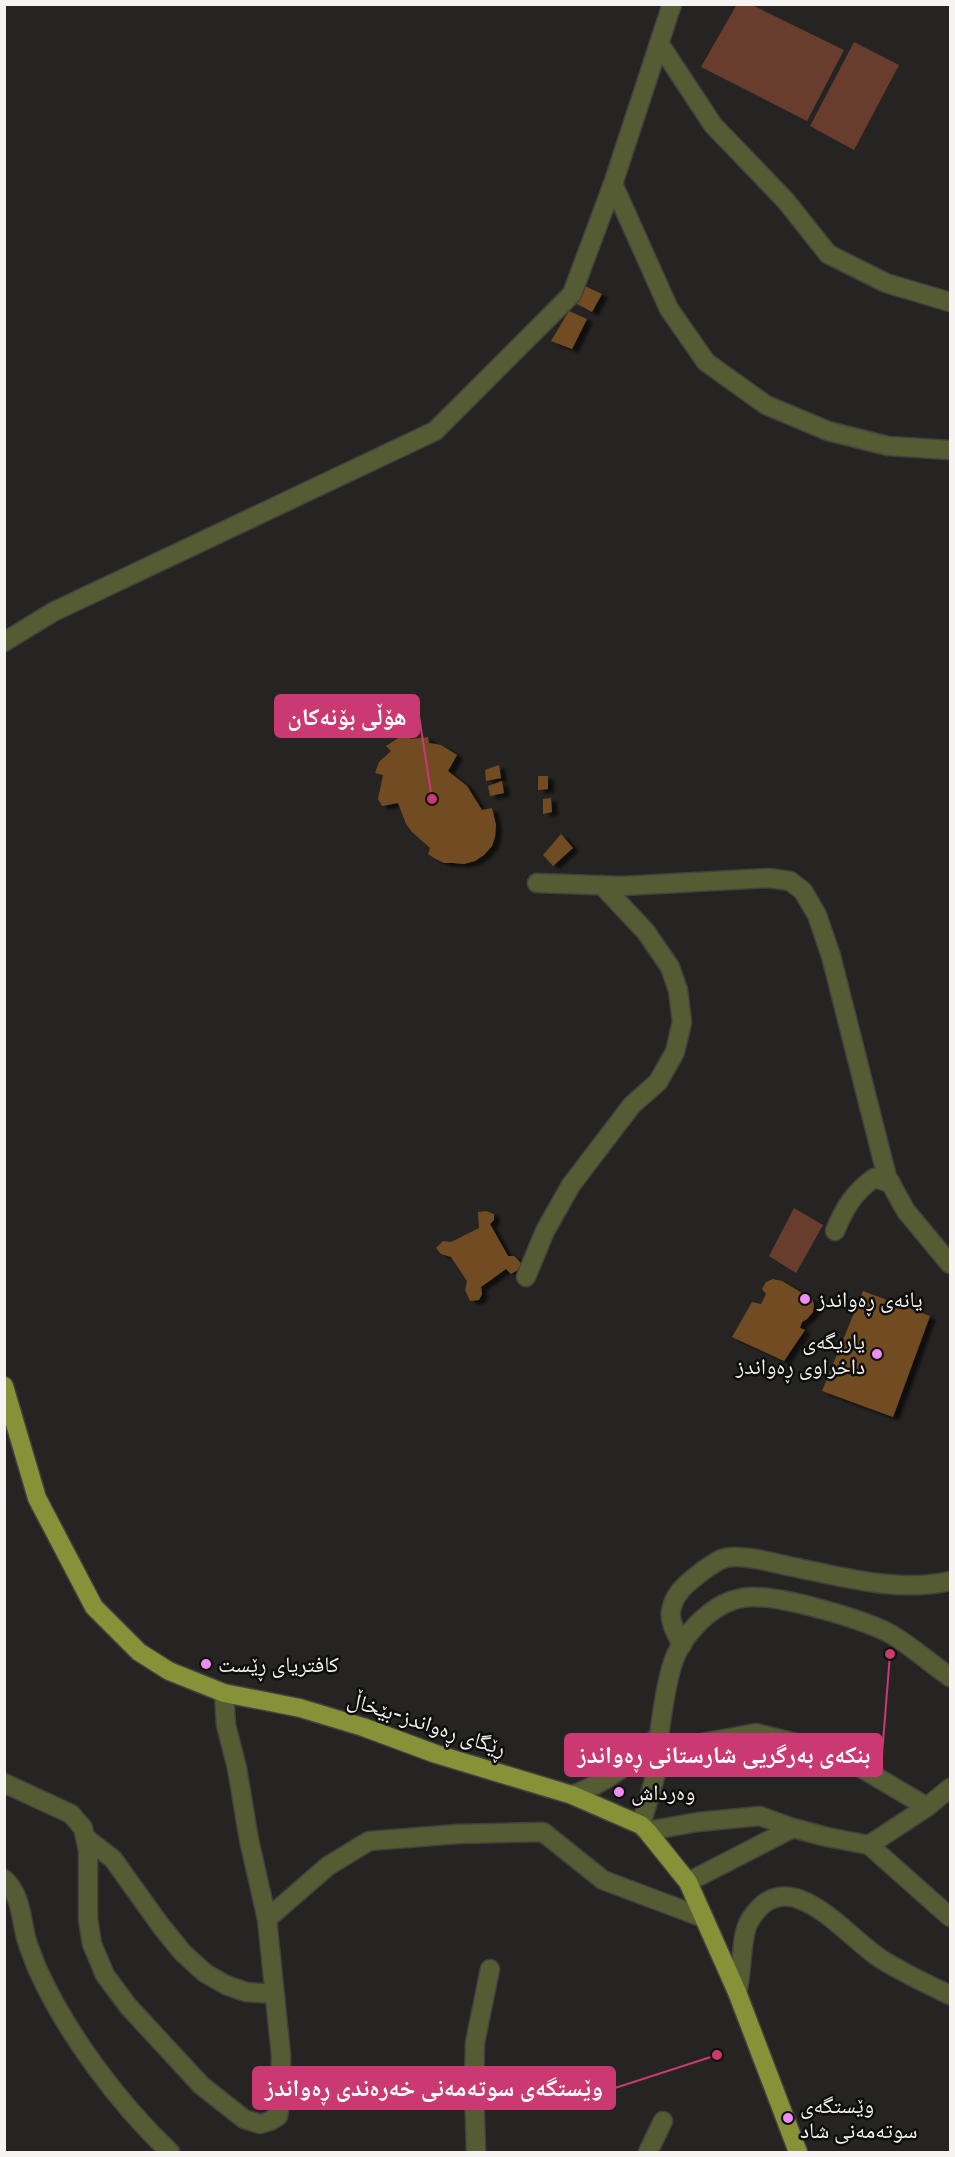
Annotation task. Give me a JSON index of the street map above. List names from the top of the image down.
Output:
{
  "streets": {
    "main road": ["ڕێگای ڕەواندز-بێخاڵ"]
  },
  "places": [
    "هۆڵی بۆنەکان",
    "یانەی ڕەواندز",
    "یاریگەی داخراوی ڕەواندز",
    "بنکەی بەرگریی شارستانی ڕەواندز",
    "کافتریای ڕێست",
    "وەرداش",
    "وێستگەی سوتەمەنی خەرەندی ڕەواندز",
    "وێستگەی سوتەمەنی شاد"
  ]
}
